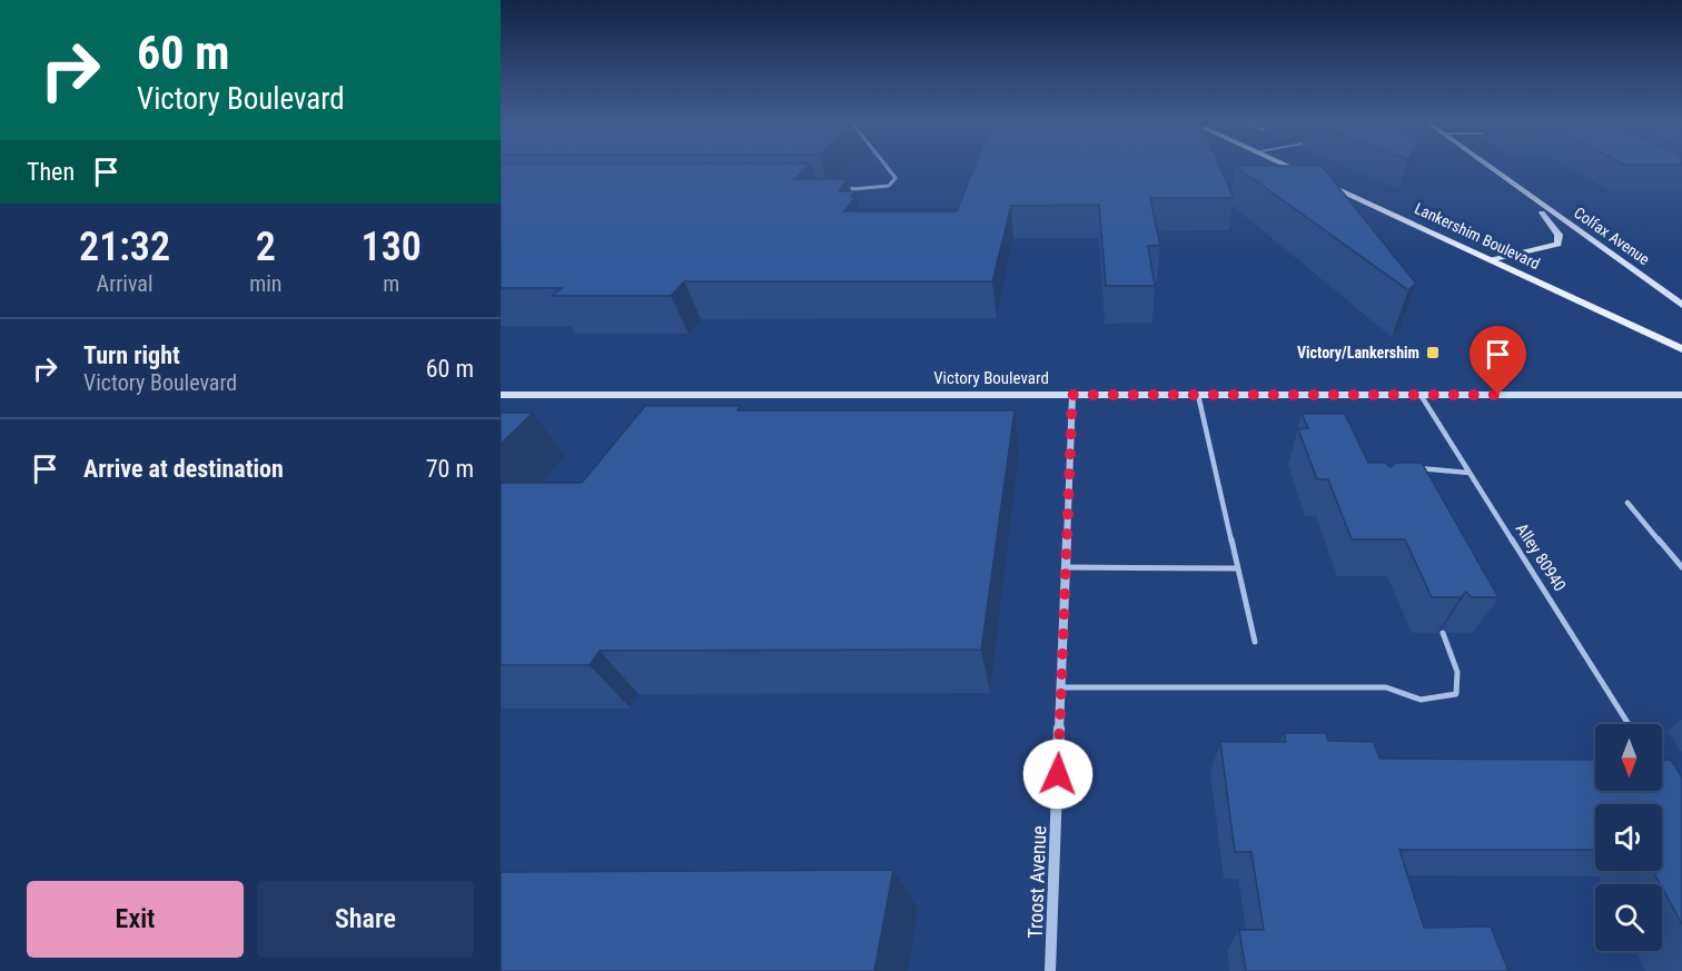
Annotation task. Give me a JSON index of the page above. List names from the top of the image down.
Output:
{
  "streets": {
    "main road": ["Lankershim Boulevard", "Colfax Avenue", "Victory Boulevard"],
    "street": ["Troost Avenue"],
    "lane": ["Alley 80940"]
  },
  "crossings": [
    ["Lankershim Boulevard", "Colfax Avenue"],
    ["Victory Boulevard", "Alley 80940"],
    ["Victory Boulevard", "Troost Avenue"]
  ],
  "places": {
    "transit": ["Victory/Lankershim"]
  },
  "north": "bottom",
  "page": {
    "turn": ["60 m", "Victory Boulevard"],
    "then": "Then",
    "eta": [
      "21:32",
      "Arrival",
      "2",
      "min",
      "130",
      "m"
    ],
    "list": [
      {
        "name": "Turn right",
        "note": "Victory Boulevard",
        "value": "60 m"
      },
      {
        "name": "Arrive at destination",
        "value": "70 m"
      }
    ],
    "buttons": ["Exit", "Share"]
  }
}
